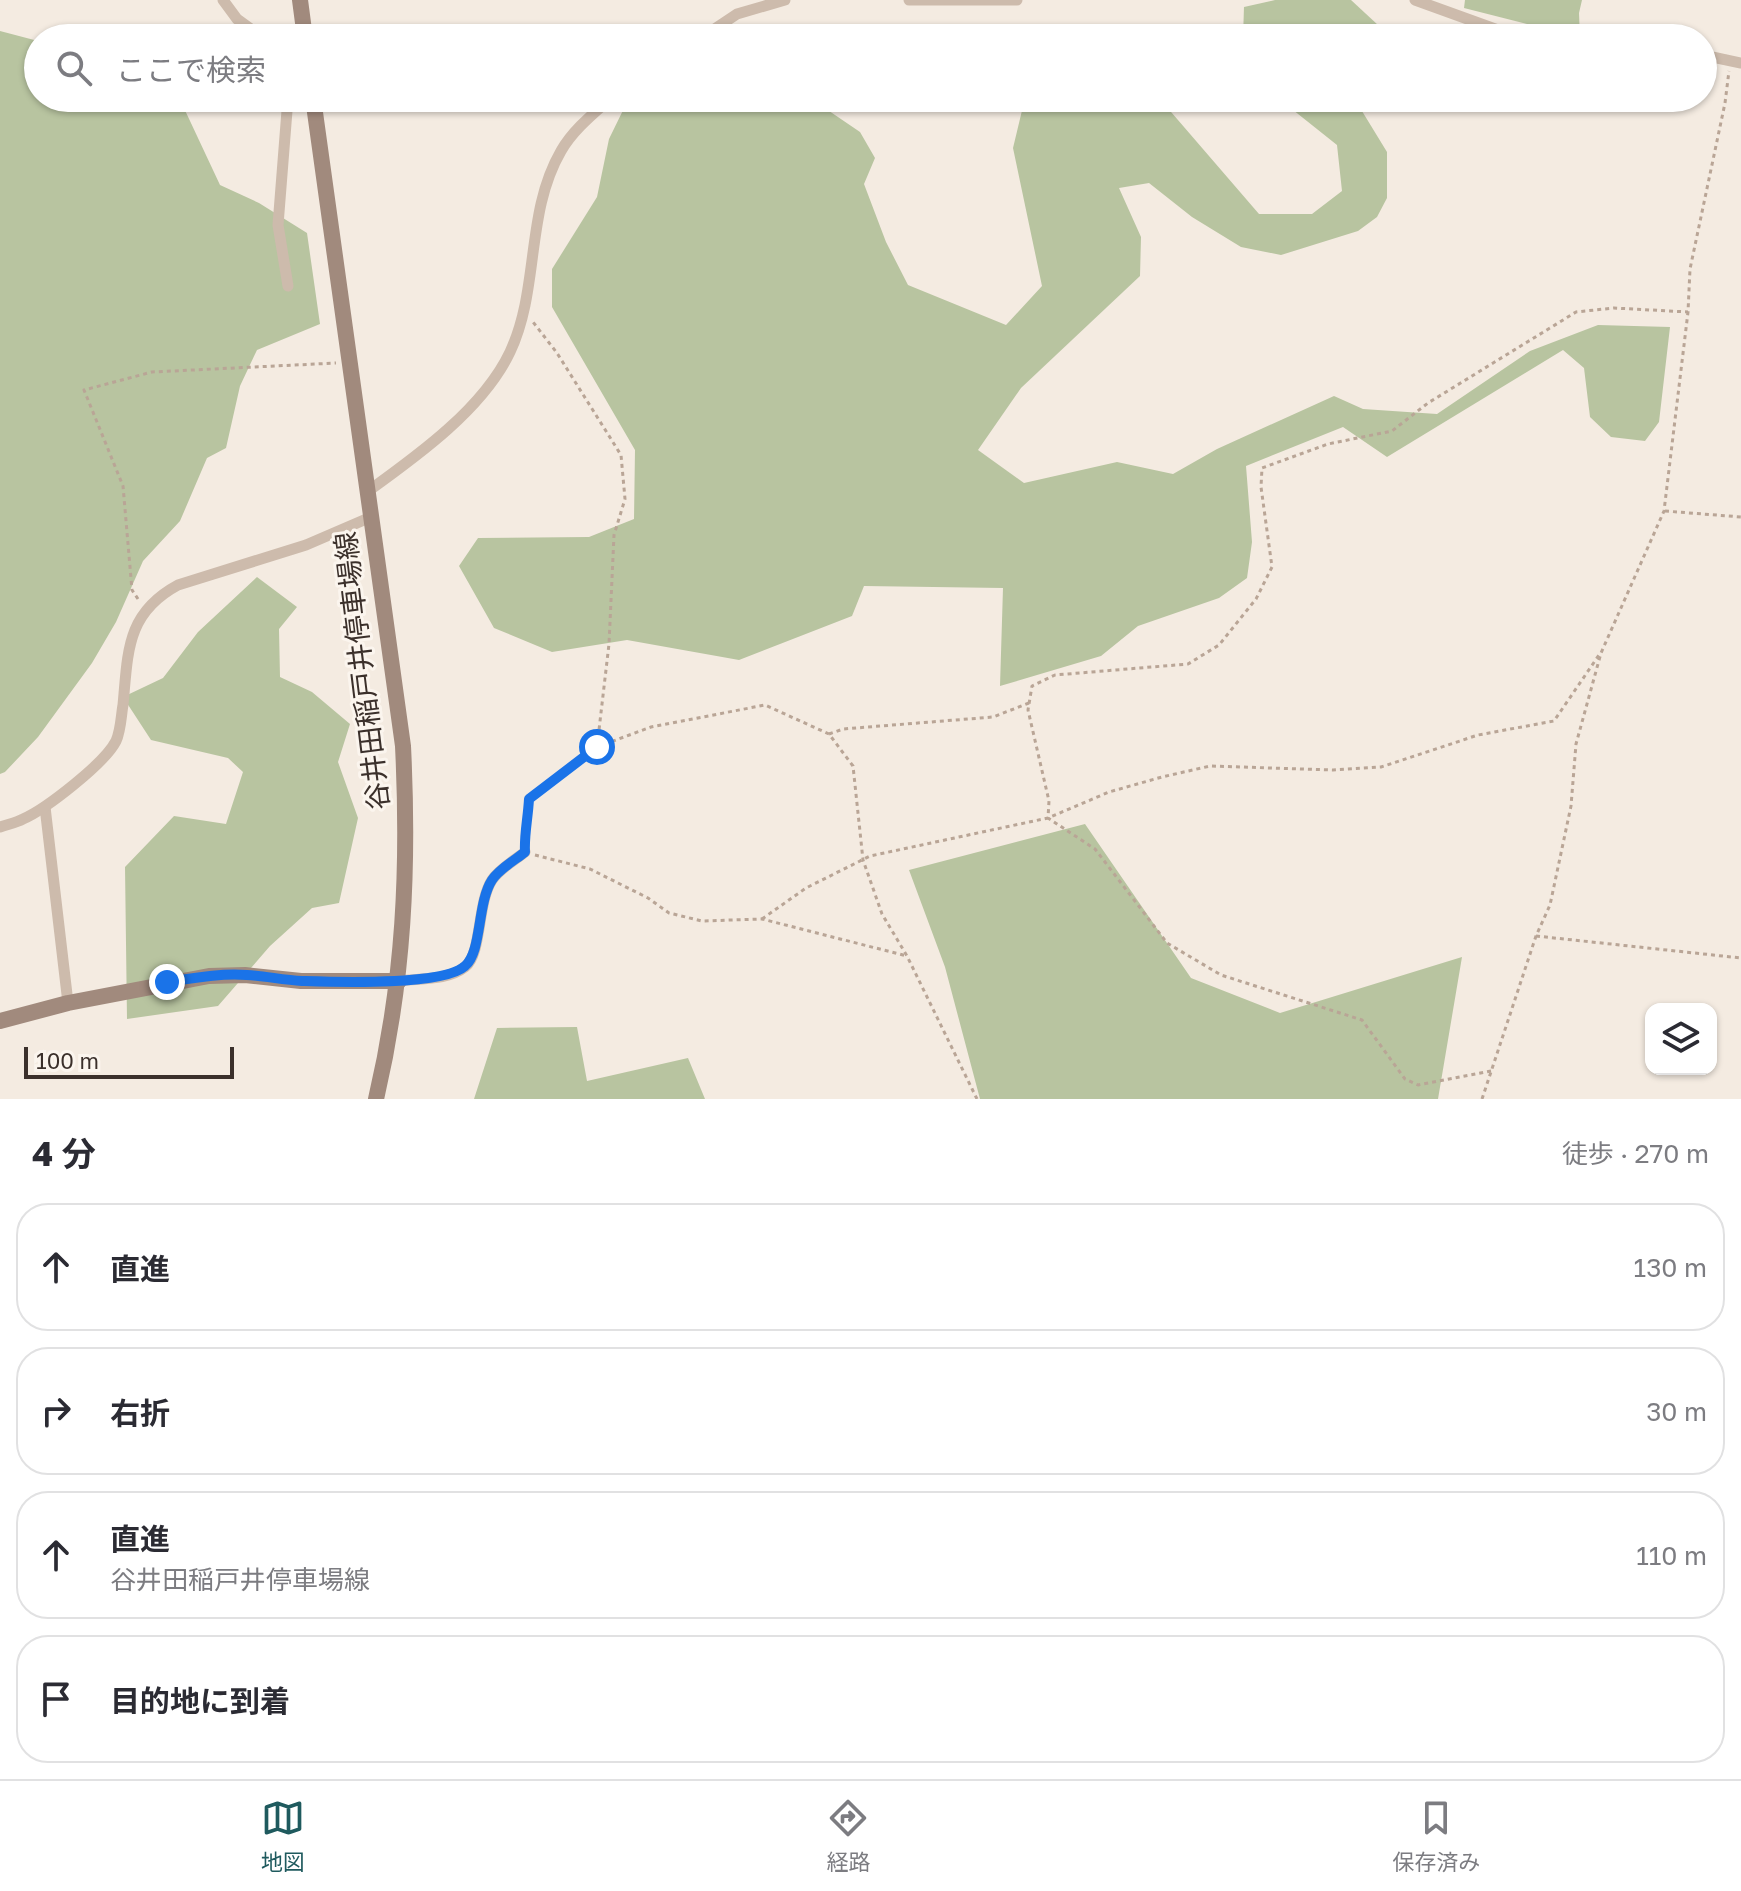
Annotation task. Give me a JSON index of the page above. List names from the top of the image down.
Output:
{
  "streets": {
    "main road": ["谷井田稲戸井停車場線"]
  },
  "scale_bar": "100 m",
  "page": {
    "search": "ここで検索",
    "scale": "100 m",
    "heading": ["4 分", "徒歩 · 270 m"],
    "list": [
      ["直進", "130 m"],
      ["右折", "30 m"],
      ["直進", "谷井田稲戸井停車場線", "110 m"],
      "目的地に到着"
    ],
    "nav": ["地図", "経路", "保存済み"]
  }
}
